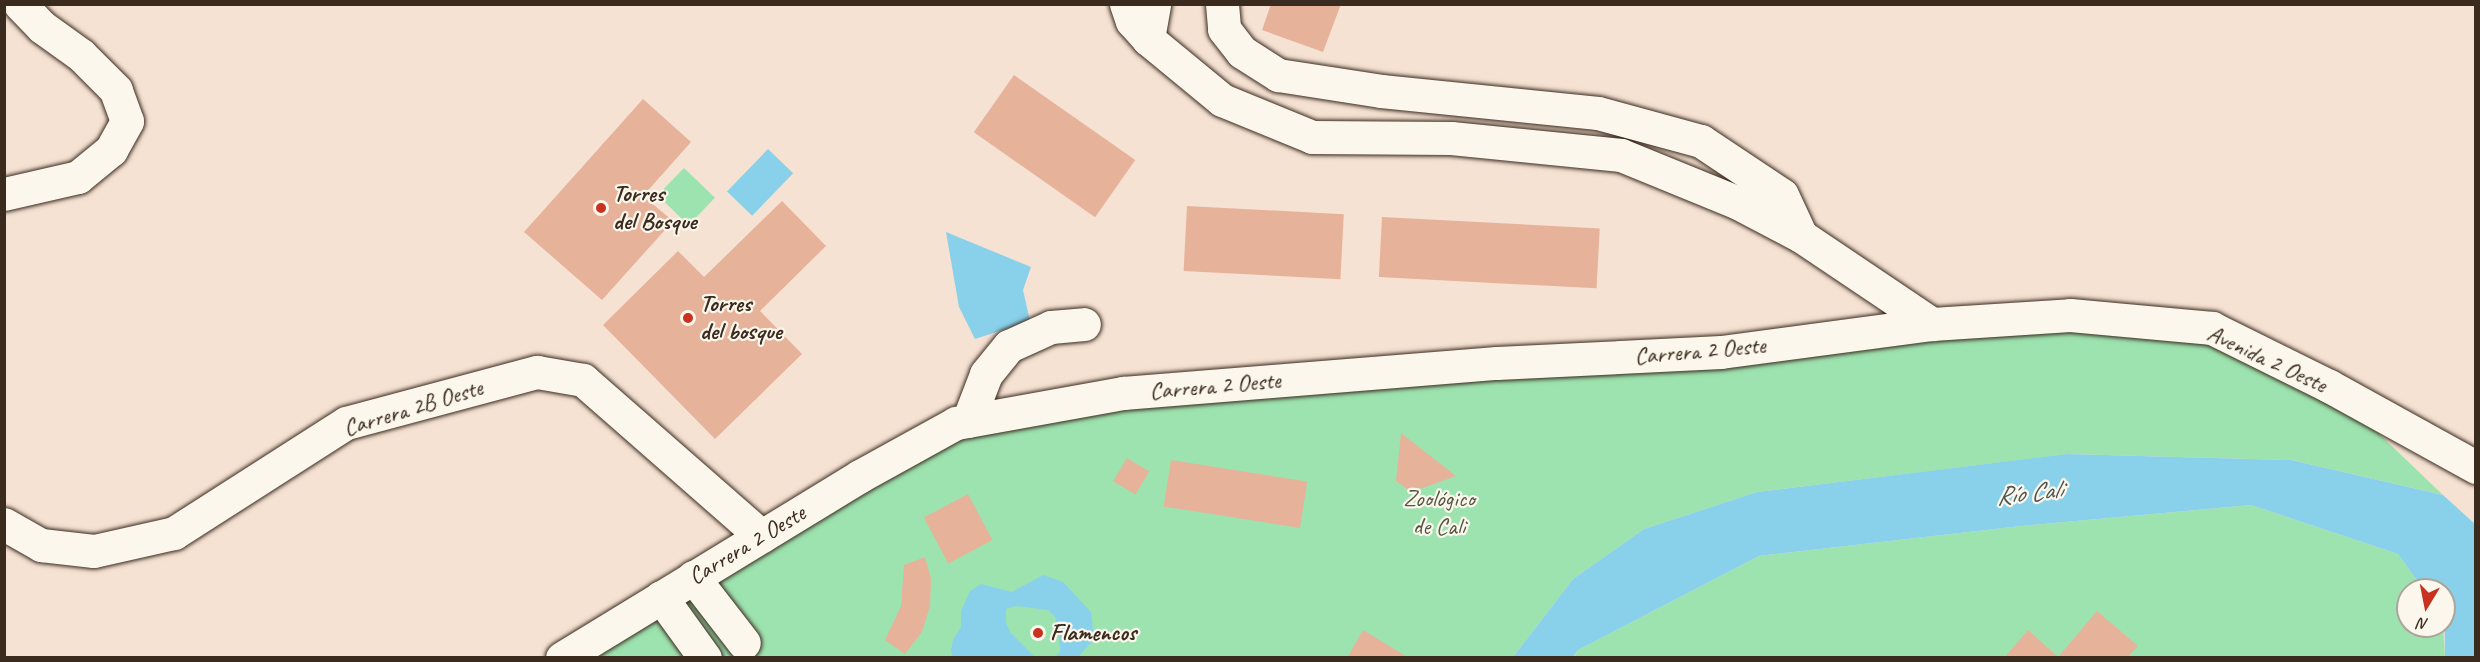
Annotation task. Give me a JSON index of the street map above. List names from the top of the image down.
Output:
{
  "streets": {
    "street": ["Carrera 2 Oeste", "Avenida 2 Oeste", "Carrera 2B Oeste"]
  },
  "crossings": [
    ["Carrera 2 Oeste", "Avenida 2 Oeste"],
    ["Carrera 2 Oeste", "Carrera 2B Oeste"]
  ],
  "water": ["Río Cali"],
  "parks": ["Zoológico de Cali"],
  "places": ["Torres del Bosque", "Torres del bosque", "Flamencos"],
  "north": "bottom"
}
